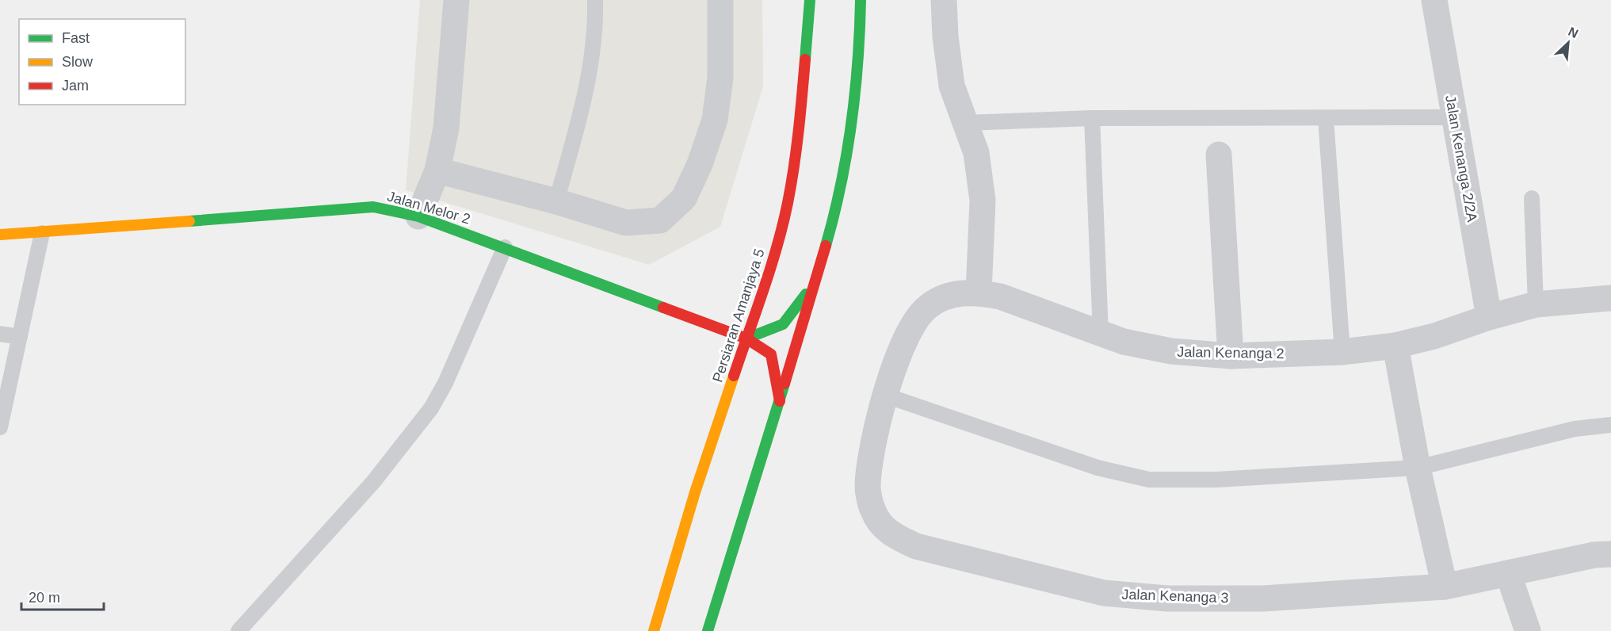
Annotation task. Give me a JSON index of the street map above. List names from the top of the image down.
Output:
{
  "streets": {
    "street": [
      "Jalan Kenanga 2/2A",
      "Jalan Melor 2",
      "Persiaran Amanjaya 5",
      "Jalan Kenanga 2",
      "Jalan Kenanga 3"
    ]
  },
  "crossings": [
    ["Jalan Kenanga 2/2A", "Jalan Kenanga 2"],
    ["Jalan Melor 2", "Persiaran Amanjaya 5"],
    ["Jalan Kenanga 2", "Jalan Kenanga 3"]
  ],
  "legend": ["Fast", "Slow", "Jam"],
  "scale_bar": "20 m",
  "north": "top right"
}
